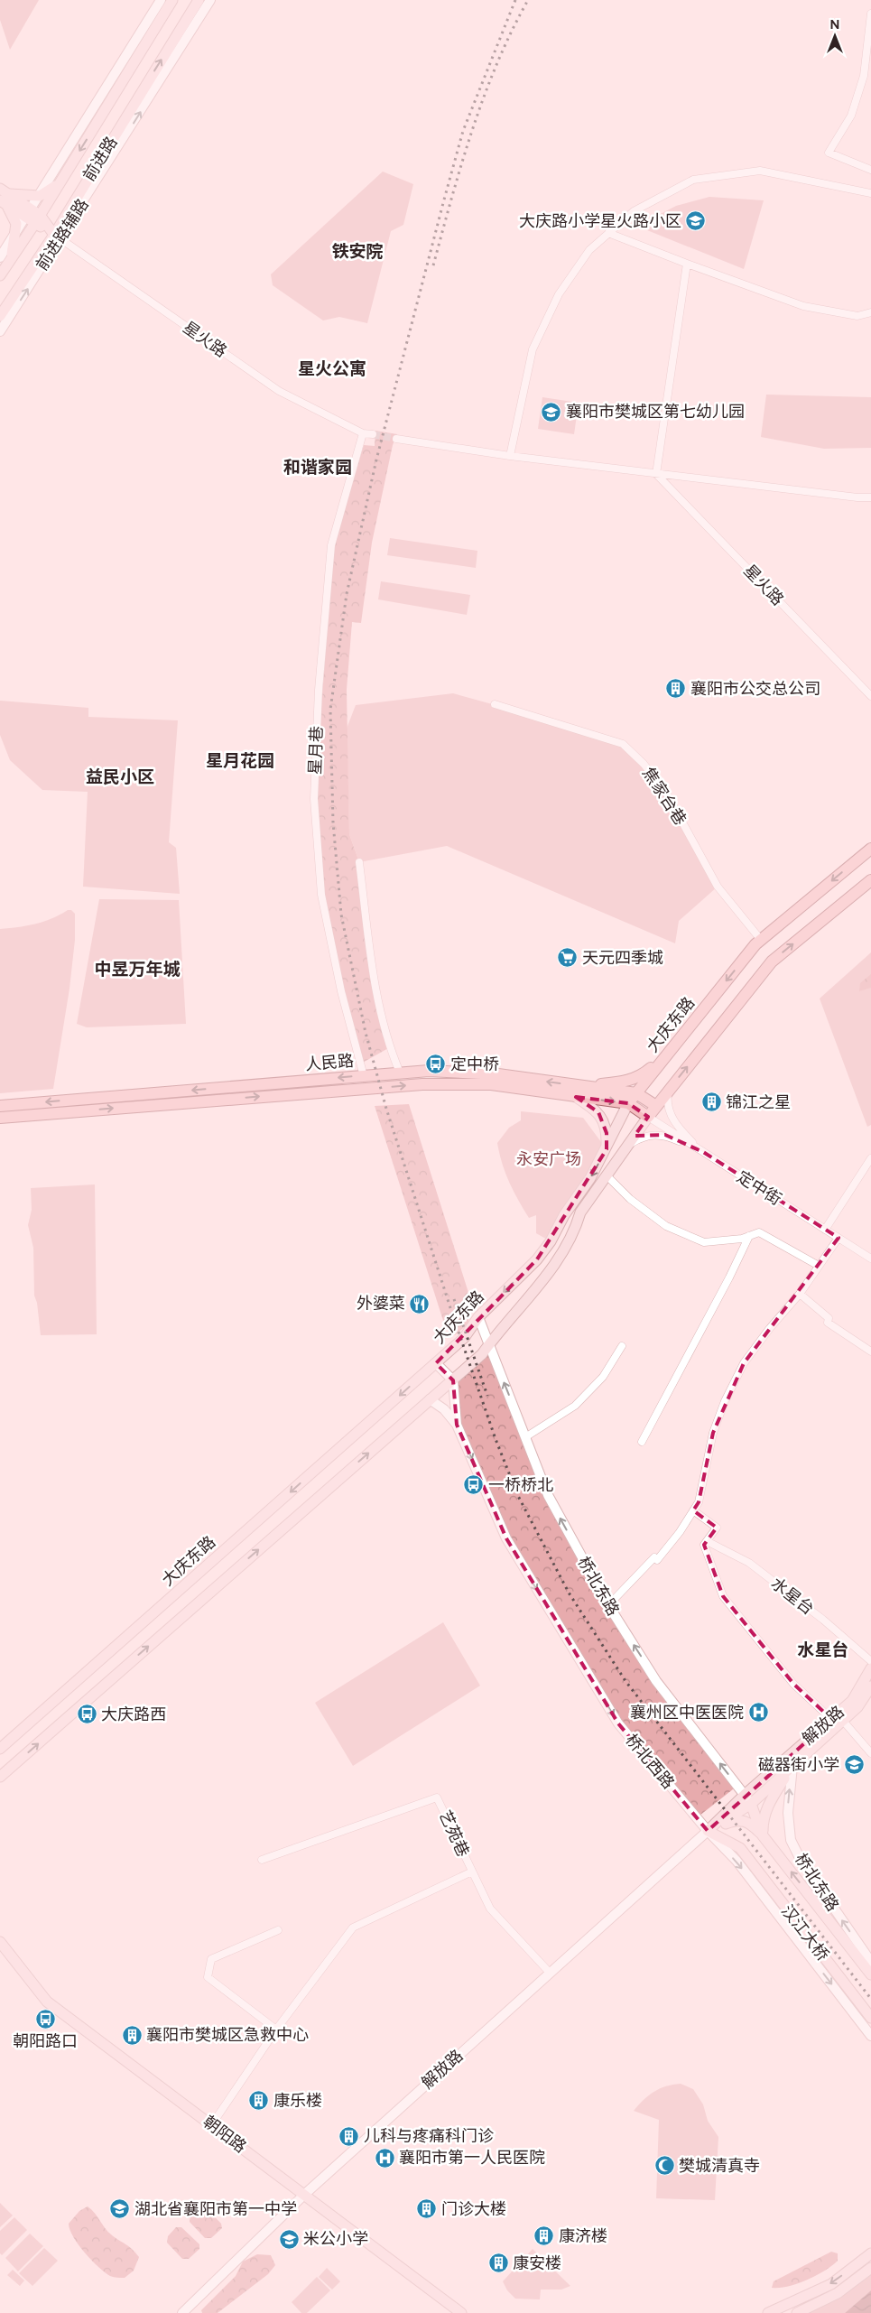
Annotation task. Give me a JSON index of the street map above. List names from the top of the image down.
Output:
{
  "streets": {
    "main road": [
      "前进路",
      "大庆东路",
      "人民路",
      "解放路",
      "汉江大桥",
      "朝阳路"
    ],
    "street": [
      "前进路辅路",
      "星火路",
      "星月巷",
      "焦家台巷",
      "定中街",
      "桥北东路",
      "水星台",
      "桥北西路",
      "艺苑巷"
    ]
  },
  "crossings": [
    ["前进路", "前进路辅路"],
    ["前进路", "星火路"],
    ["前进路辅路", "星火路"],
    ["星火路", "星月巷"],
    ["星月巷", "人民路"],
    ["焦家台巷", "大庆东路"],
    ["大庆东路", "人民路"],
    ["大庆东路", "桥北东路"],
    ["人民路", "定中街"],
    ["桥北东路", "解放路"],
    ["桥北东路", "汉江大桥"],
    ["解放路", "桥北西路"],
    ["解放路", "艺苑巷"],
    ["解放路", "汉江大桥"],
    ["解放路", "朝阳路"],
    ["桥北西路", "汉江大桥"]
  ],
  "one_way": ["桥北东路", "桥北西路"],
  "districts": [
    "铁安院",
    "星火公寓",
    "和谐家园",
    "星月花园",
    "益民小区",
    "中昱万年城",
    "水星台"
  ],
  "parks": ["永安广场"],
  "places": {
    "school or university": [
      "大庆路小学星火路小区",
      "襄阳市樊城区第七幼儿园",
      "磁器街小学",
      "湖北省襄阳市第一中学",
      "米公小学"
    ],
    "building": [
      "襄阳市公交总公司",
      "锦江之星",
      "襄阳市樊城区急救中心",
      "康乐楼",
      "儿科与疼痛科门诊",
      "门诊大楼",
      "康济楼",
      "康安楼"
    ],
    "supermarket": ["天元四季城"],
    "bus stop": [
      "定中桥",
      "一桥桥北",
      "大庆路西",
      "朝阳路口"
    ],
    "restaurant": ["外婆菜"],
    "hospital": ["襄州区中医医院", "襄阳市第一人民医院"],
    "mosque": ["樊城清真寺"]
  },
  "north": "top"
}
